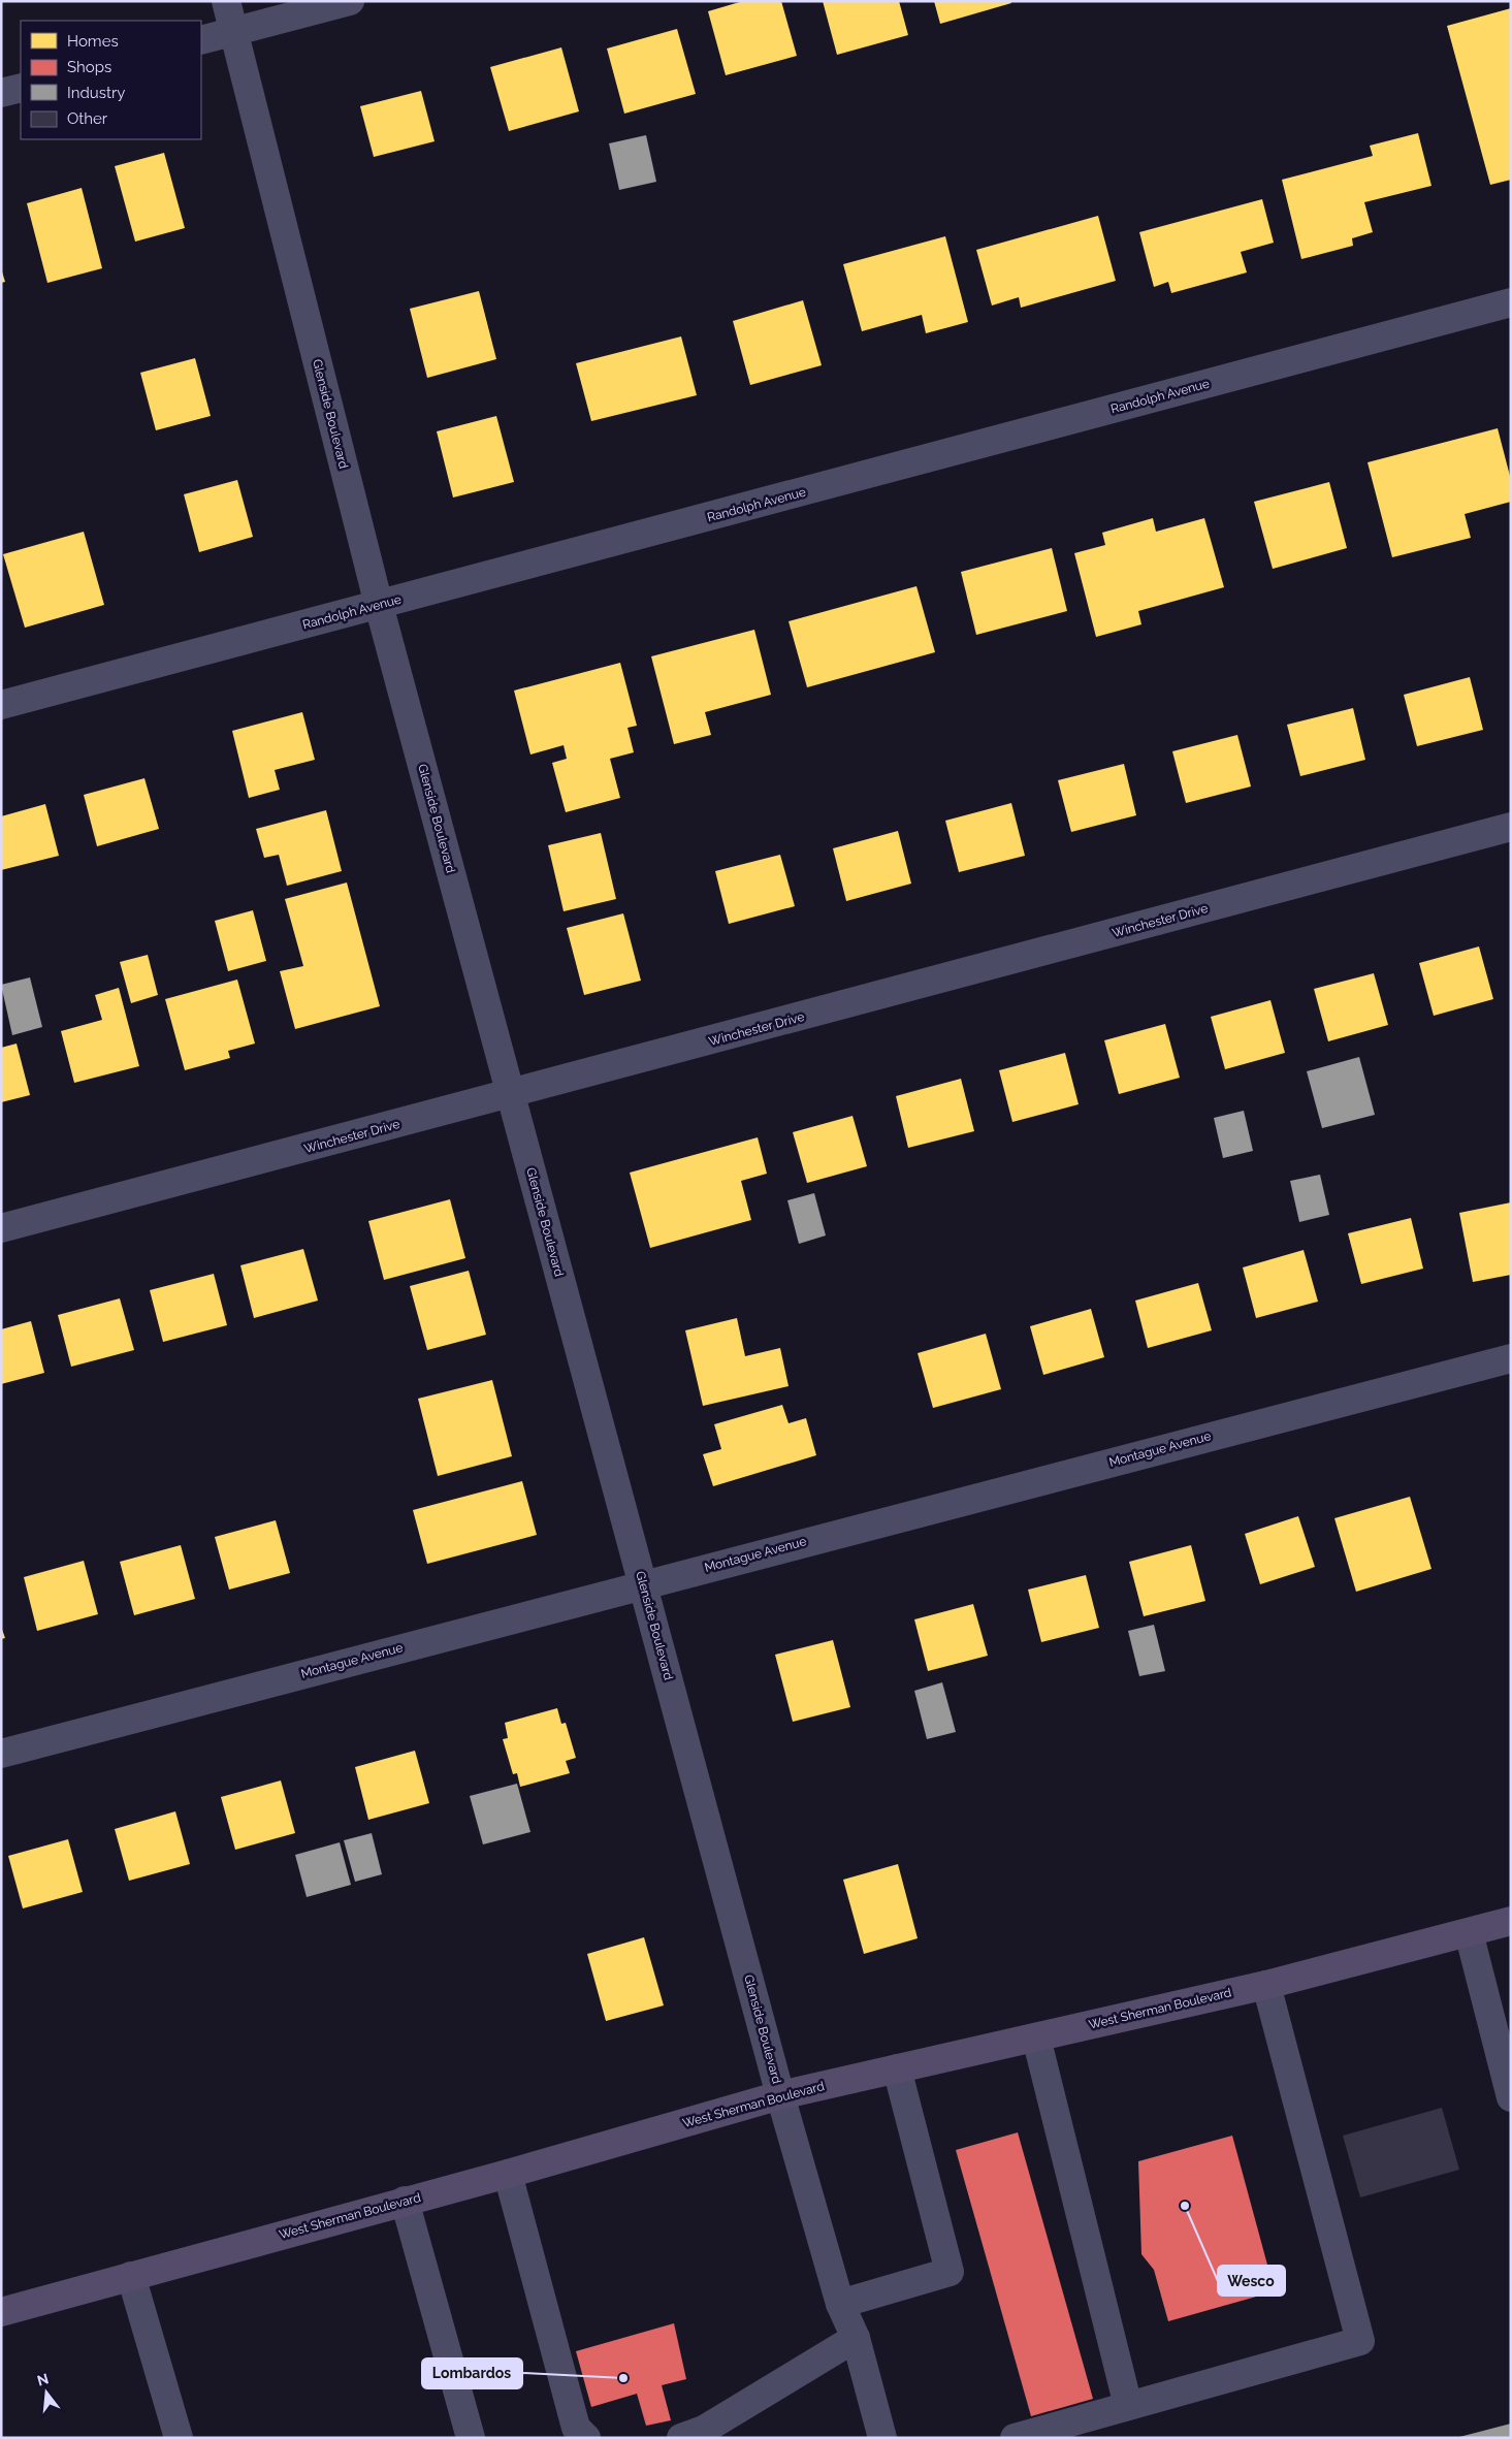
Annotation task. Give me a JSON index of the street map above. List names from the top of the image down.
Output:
{
  "streets": {
    "main road": ["West Sherman Boulevard"],
    "street": [
      "Randolph Avenue",
      "Glenside Boulevard",
      "Winchester Drive",
      "Montague Avenue"
    ]
  },
  "crossings": [
    ["Randolph Avenue", "Glenside Boulevard"],
    ["Glenside Boulevard", "Winchester Drive"],
    ["Glenside Boulevard", "Montague Avenue"],
    ["Glenside Boulevard", "West Sherman Boulevard"]
  ],
  "places": ["Wesco", "Lombardos"],
  "legend": [
    "Homes",
    "Shops",
    "Industry",
    "Other"
  ],
  "north": "top"
}
